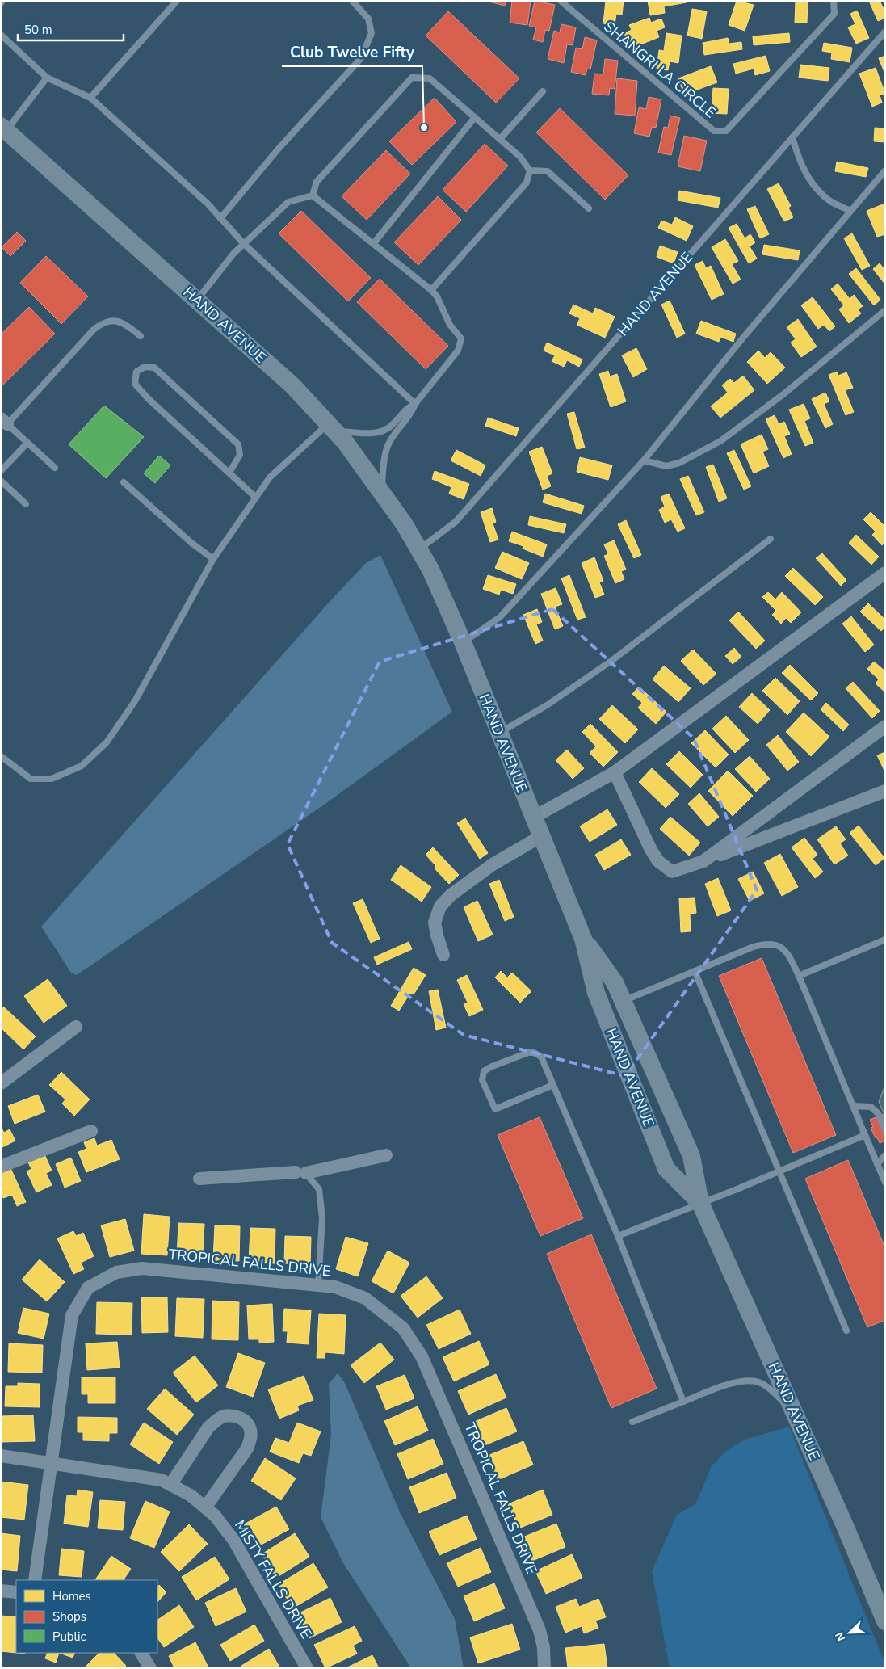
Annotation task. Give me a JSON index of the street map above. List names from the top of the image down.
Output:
{
  "streets": {
    "street": ["HAND AVENUE", "TROPICAL FALLS DRIVE", "MISTY FALLS DRIVE"],
    "lane": ["SHANGRI LA CIRCLE"]
  },
  "crossings": [
    ["TROPICAL FALLS DRIVE", "MISTY FALLS DRIVE"]
  ],
  "places": ["Club Twelve Fifty"],
  "legend": ["Homes", "Shops", "Public"],
  "scale_bar": "50 m",
  "north": "bottom left"
}
